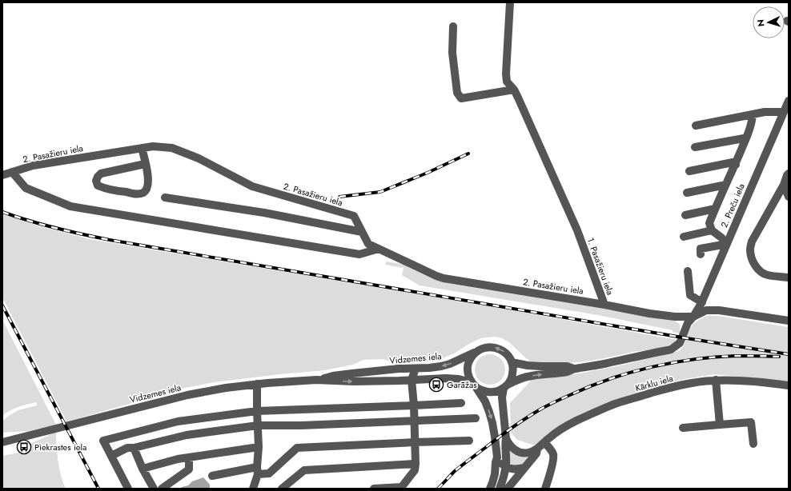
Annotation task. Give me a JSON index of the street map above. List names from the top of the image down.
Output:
{
  "streets": {
    "street": [
      "2. Pasažieru iela",
      "2. Preču iela",
      "1. Pasažieru iela",
      "Vidzemes iela",
      "Kārklu iela"
    ]
  },
  "crossings": [
    ["2. Pasažieru iela", "1. Pasažieru iela"],
    ["2. Preču iela", "1. Pasažieru iela"],
    ["2. Preču iela", "Vidzemes iela"],
    ["1. Pasažieru iela", "Vidzemes iela"]
  ],
  "places": {
    "bus stop": ["Garāžas", "Piekrastes iela"]
  },
  "north": "left"
}
